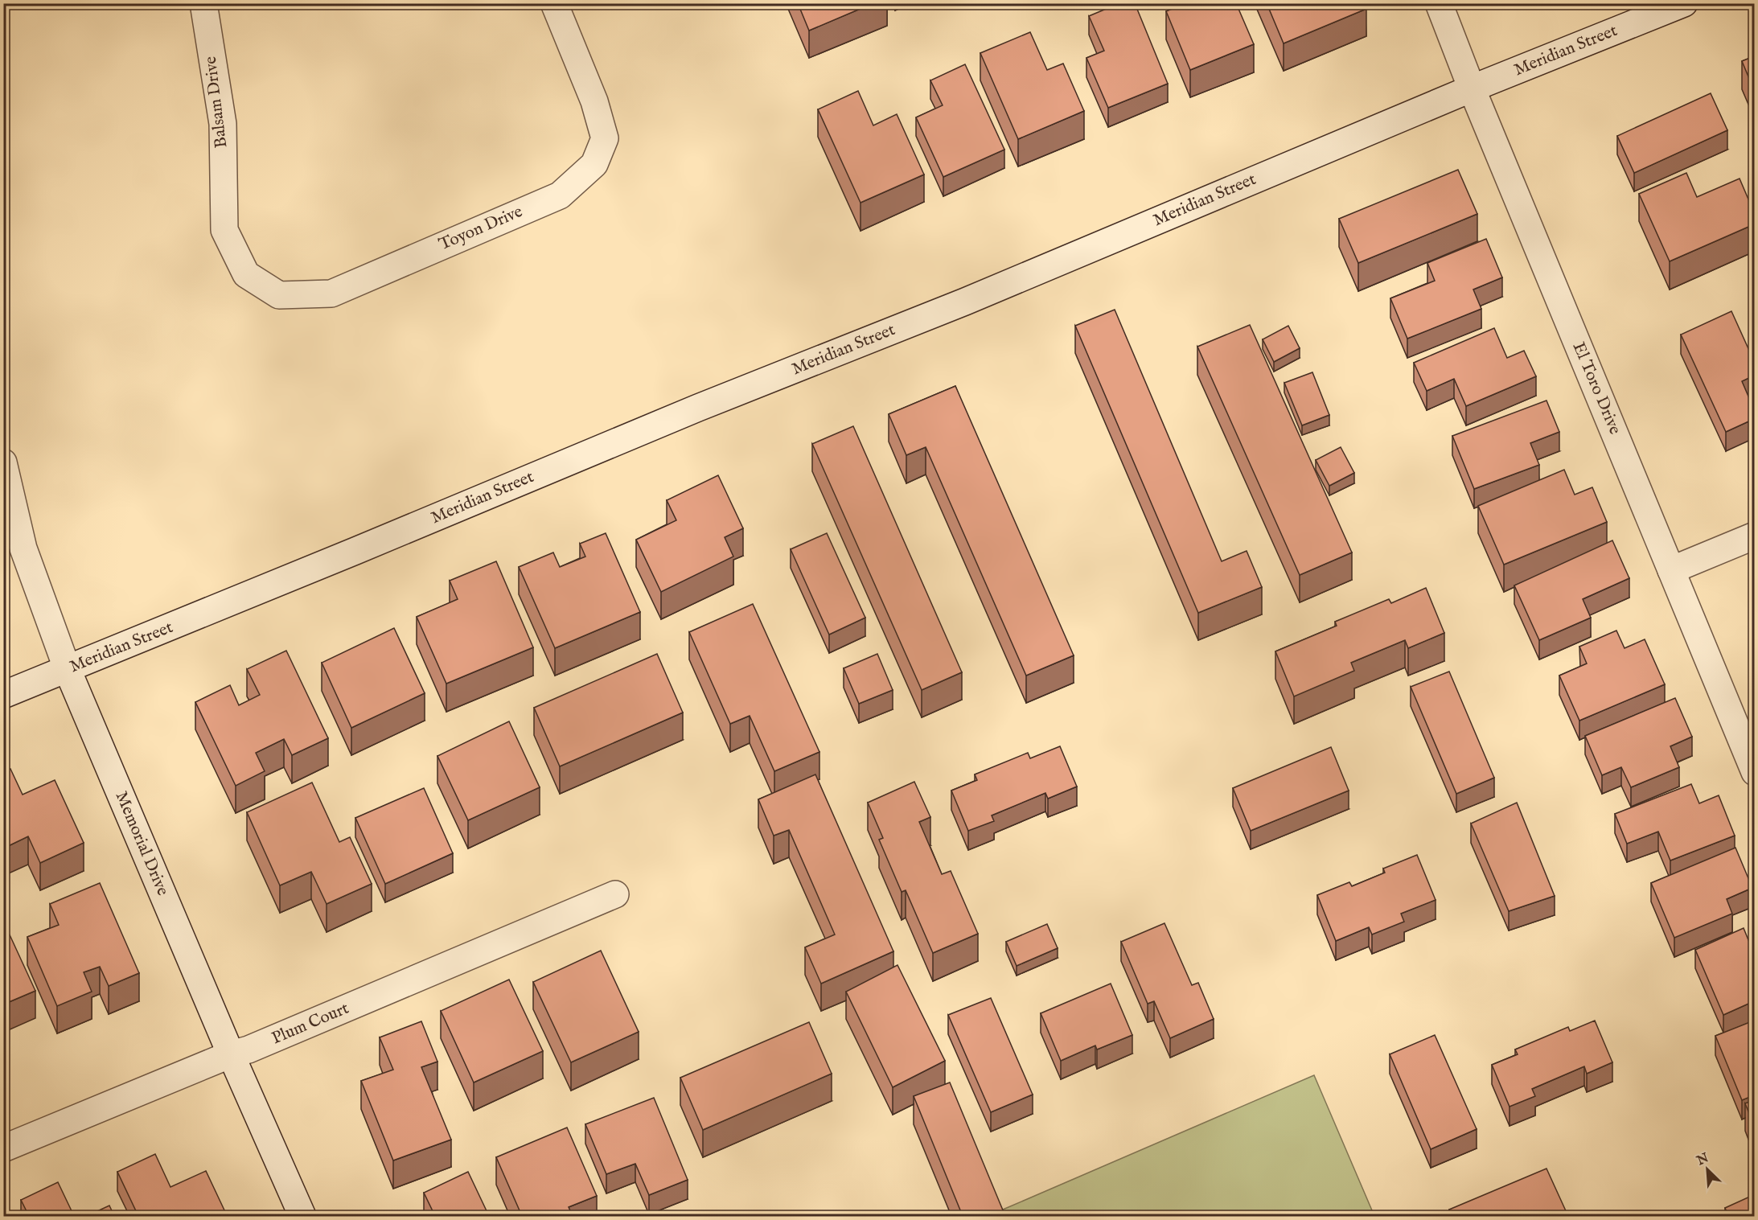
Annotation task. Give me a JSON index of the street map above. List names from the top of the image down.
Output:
{
  "streets": {
    "street": [
      "Meridian Street",
      "Balsam Drive",
      "Toyon Drive",
      "El Toro Drive",
      "Memorial Drive",
      "Plum Court"
    ]
  },
  "crossings": [
    ["Meridian Street", "El Toro Drive"],
    ["Meridian Street", "Memorial Drive"],
    ["Balsam Drive", "Toyon Drive"],
    ["Memorial Drive", "Plum Court"]
  ],
  "north": "top left"
}
